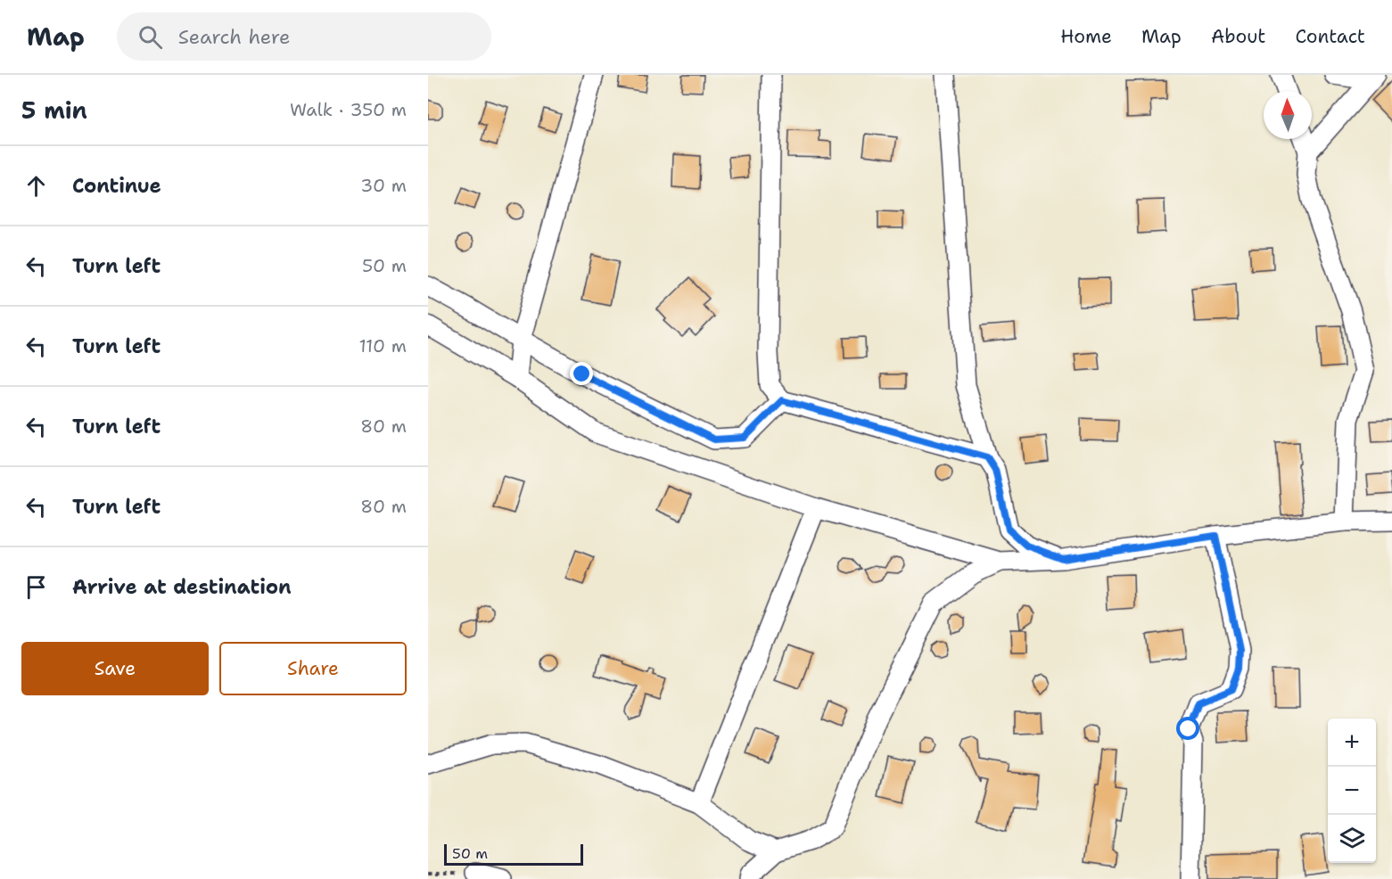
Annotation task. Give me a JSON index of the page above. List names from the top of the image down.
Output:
{
  "scale_bar": "50 m",
  "north": "top",
  "page": {
    "header": "Map",
    "search": "Search here",
    "nav": [
      "Home",
      "Map",
      "About",
      "Contact"
    ],
    "heading": ["5 min", "Walk · 350 m"],
    "list": [
      ["Continue", "30 m"],
      ["Turn left", "50 m"],
      ["Turn left", "110 m"],
      ["Turn left", "80 m"],
      ["Turn left", "80 m"],
      "Arrive at destination"
    ],
    "buttons": ["Save", "Share"],
    "map_buttons": ["+", "−"],
    "scale": "50 m"
  }
}
